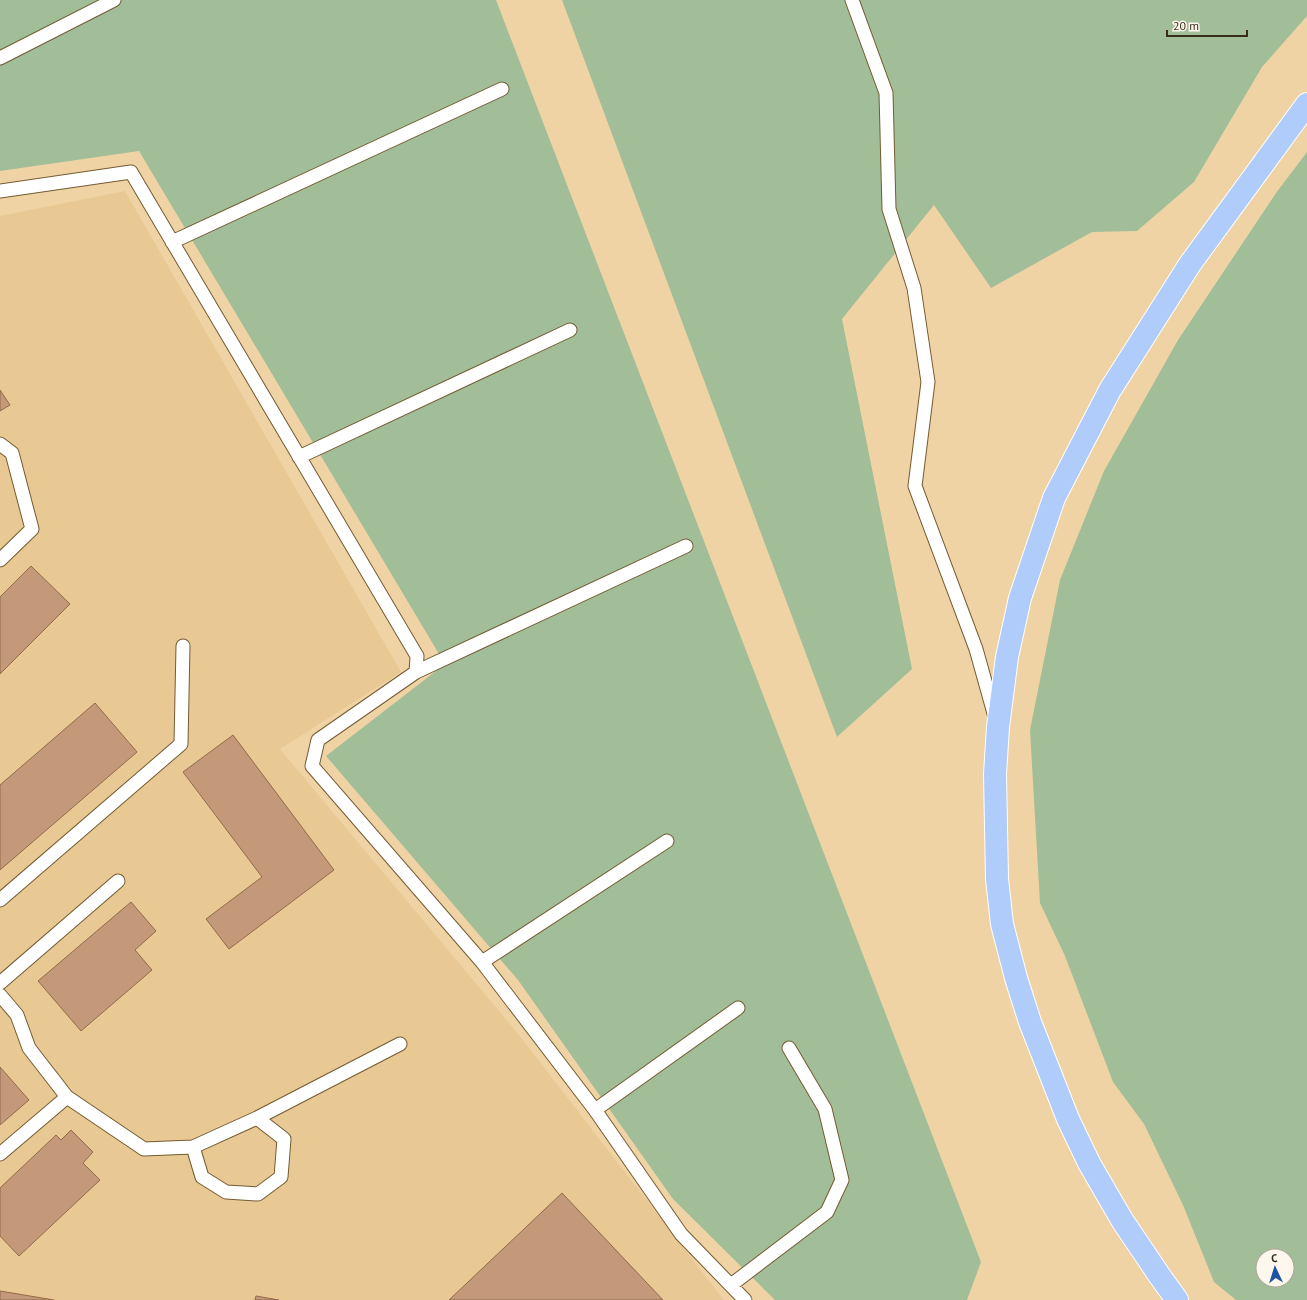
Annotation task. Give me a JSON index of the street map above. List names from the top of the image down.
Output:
{
  "scale_bar": "20 m",
  "north": "top"
}
